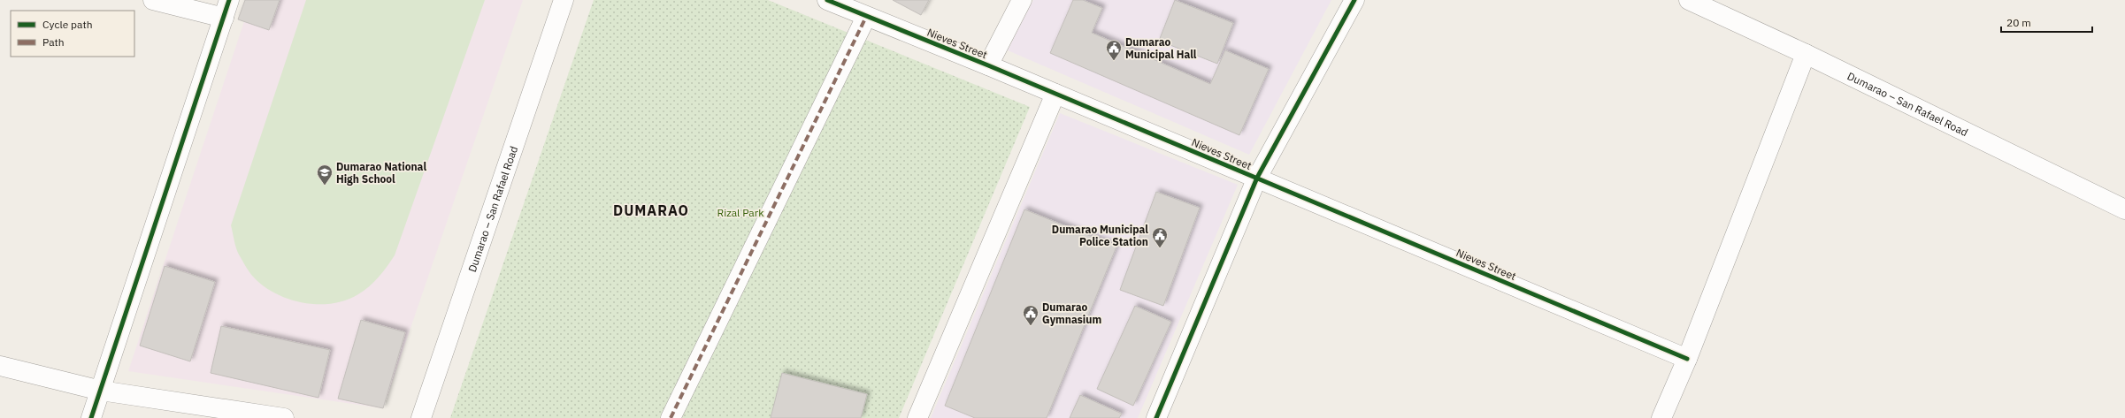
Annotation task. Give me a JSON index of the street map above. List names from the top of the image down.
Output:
{
  "streets": {
    "street": ["Nieves Street", "Dumarao – San Rafael Road"]
  },
  "districts": ["DUMARAO"],
  "parks": ["Rizal Park"],
  "places": {
    "public building": ["Dumarao Municipal Hall", "Dumarao Municipal Police Station", "Dumarao Gymnasium"],
    "school or university": ["Dumarao National High School"]
  },
  "legend": ["Cycle path", "Path"],
  "scale_bar": "20 m"
}
